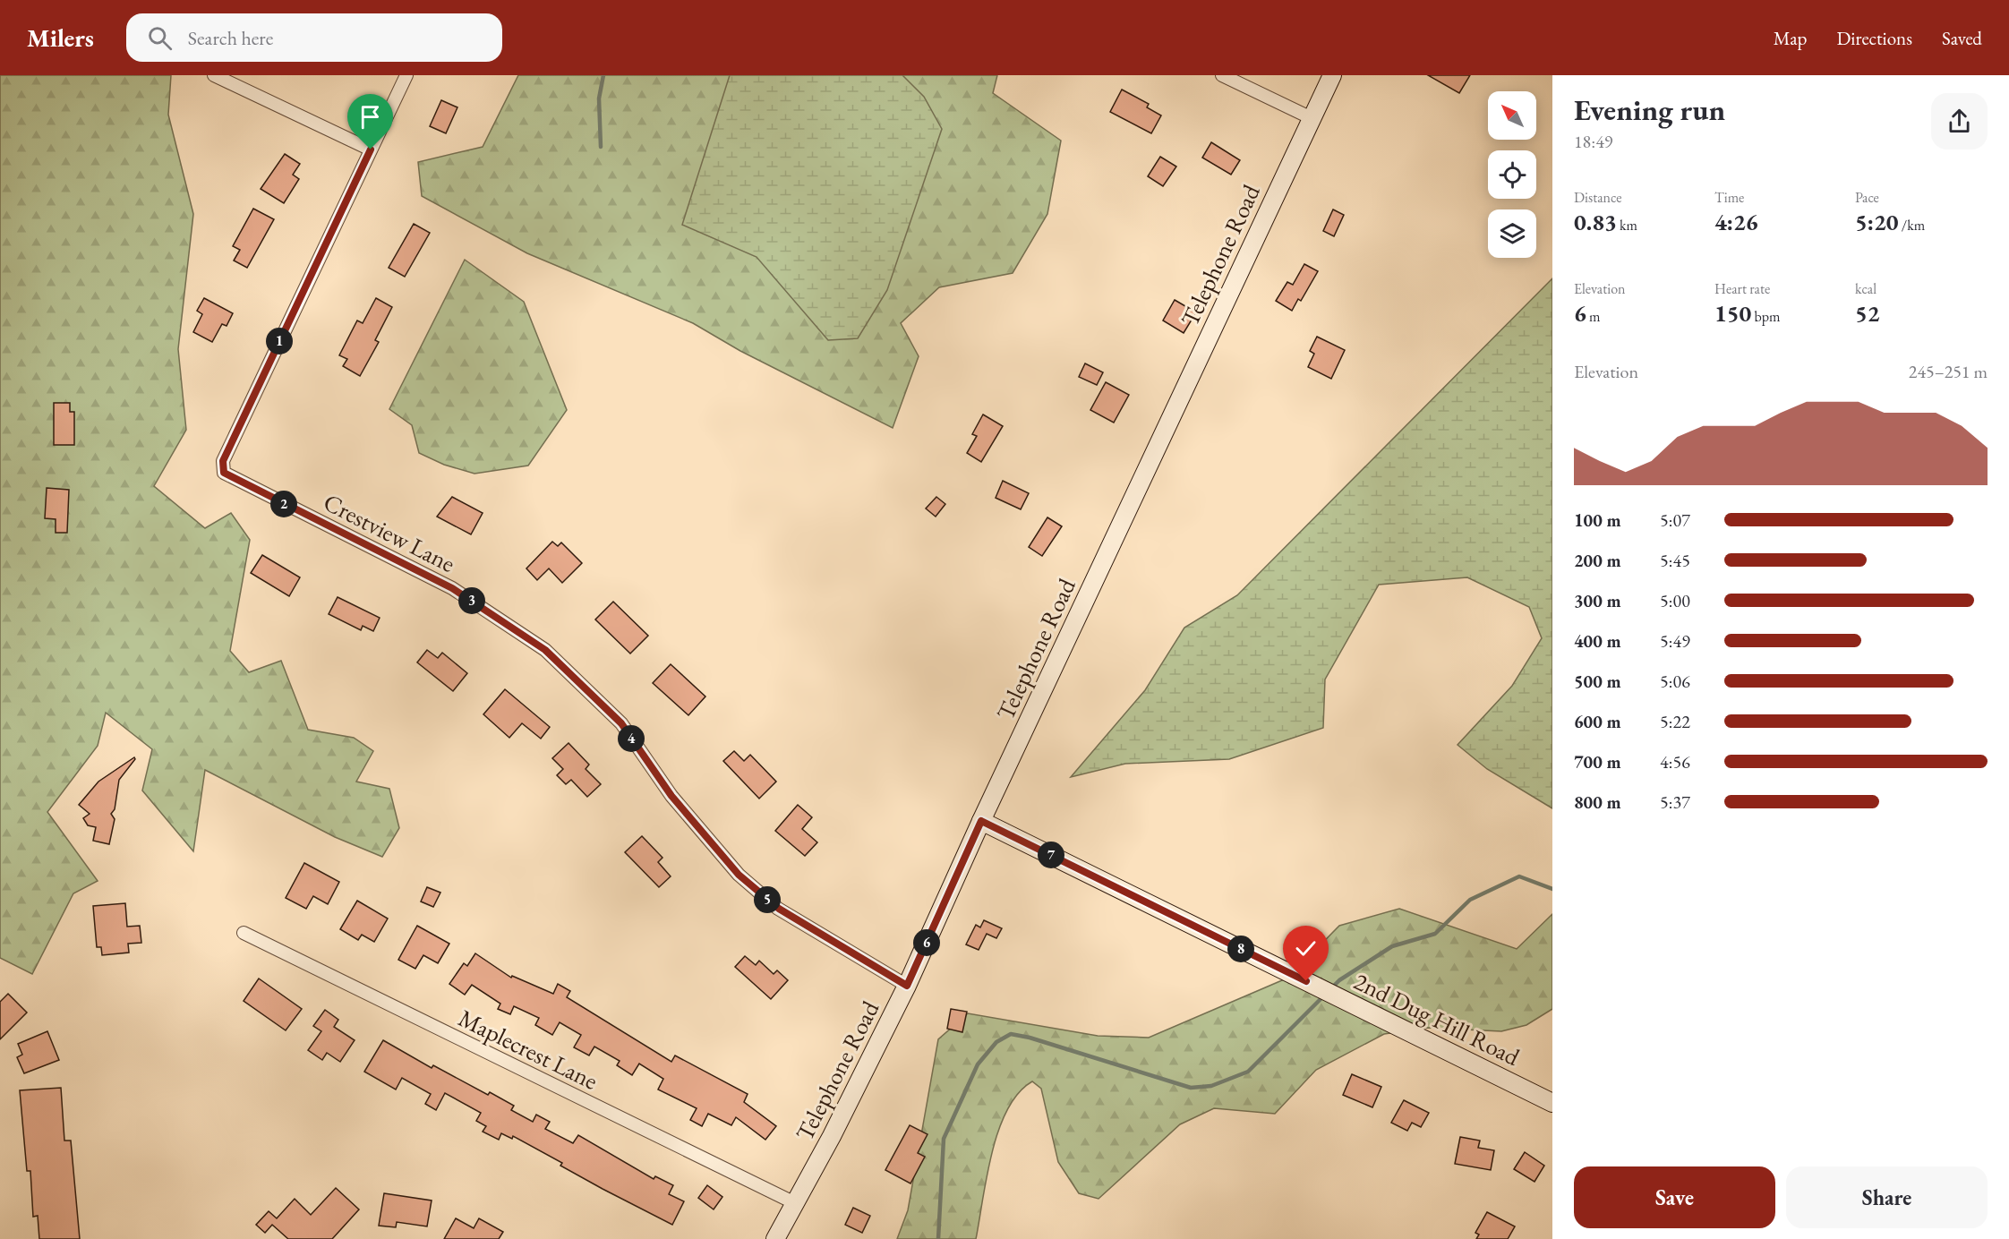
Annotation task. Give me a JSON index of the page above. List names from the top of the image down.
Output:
{
  "streets": {
    "street": [
      "Telephone Road",
      "Crestview Lane",
      "2nd Dug Hill Road",
      "Maplecrest Lane"
    ]
  },
  "crossings": [
    ["Telephone Road", "Crestview Lane"],
    ["Telephone Road", "2nd Dug Hill Road"],
    ["Telephone Road", "Maplecrest Lane"]
  ],
  "north": "top left",
  "page": {
    "header": "Milers",
    "search": "Search here",
    "nav": ["Map", "Directions", "Saved"],
    "heading": ["Evening run", "18:49"],
    "stats": [
      ["Distance", "0.83 km"],
      ["Time", "4:26"],
      ["Pace", "5:20 /km"],
      ["Elevation", "6 m"],
      ["Heart rate", "150 bpm"],
      ["kcal", "52"]
    ],
    "pins": [
      "1",
      "2",
      "3",
      "4",
      "7",
      "5",
      "6",
      "8"
    ],
    "chart": ["Elevation", "245–251 m"],
    "list": [
      {
        "name": "100 m",
        "note": "5:07"
      },
      {
        "name": "200 m",
        "note": "5:45"
      },
      {
        "name": "300 m",
        "note": "5:00"
      },
      {
        "name": "400 m",
        "note": "5:49"
      },
      {
        "name": "500 m",
        "note": "5:06"
      },
      {
        "name": "600 m",
        "note": "5:22"
      },
      {
        "name": "700 m",
        "note": "4:56"
      },
      {
        "name": "800 m",
        "note": "5:37"
      }
    ],
    "buttons": ["Save", "Share"]
  }
}
